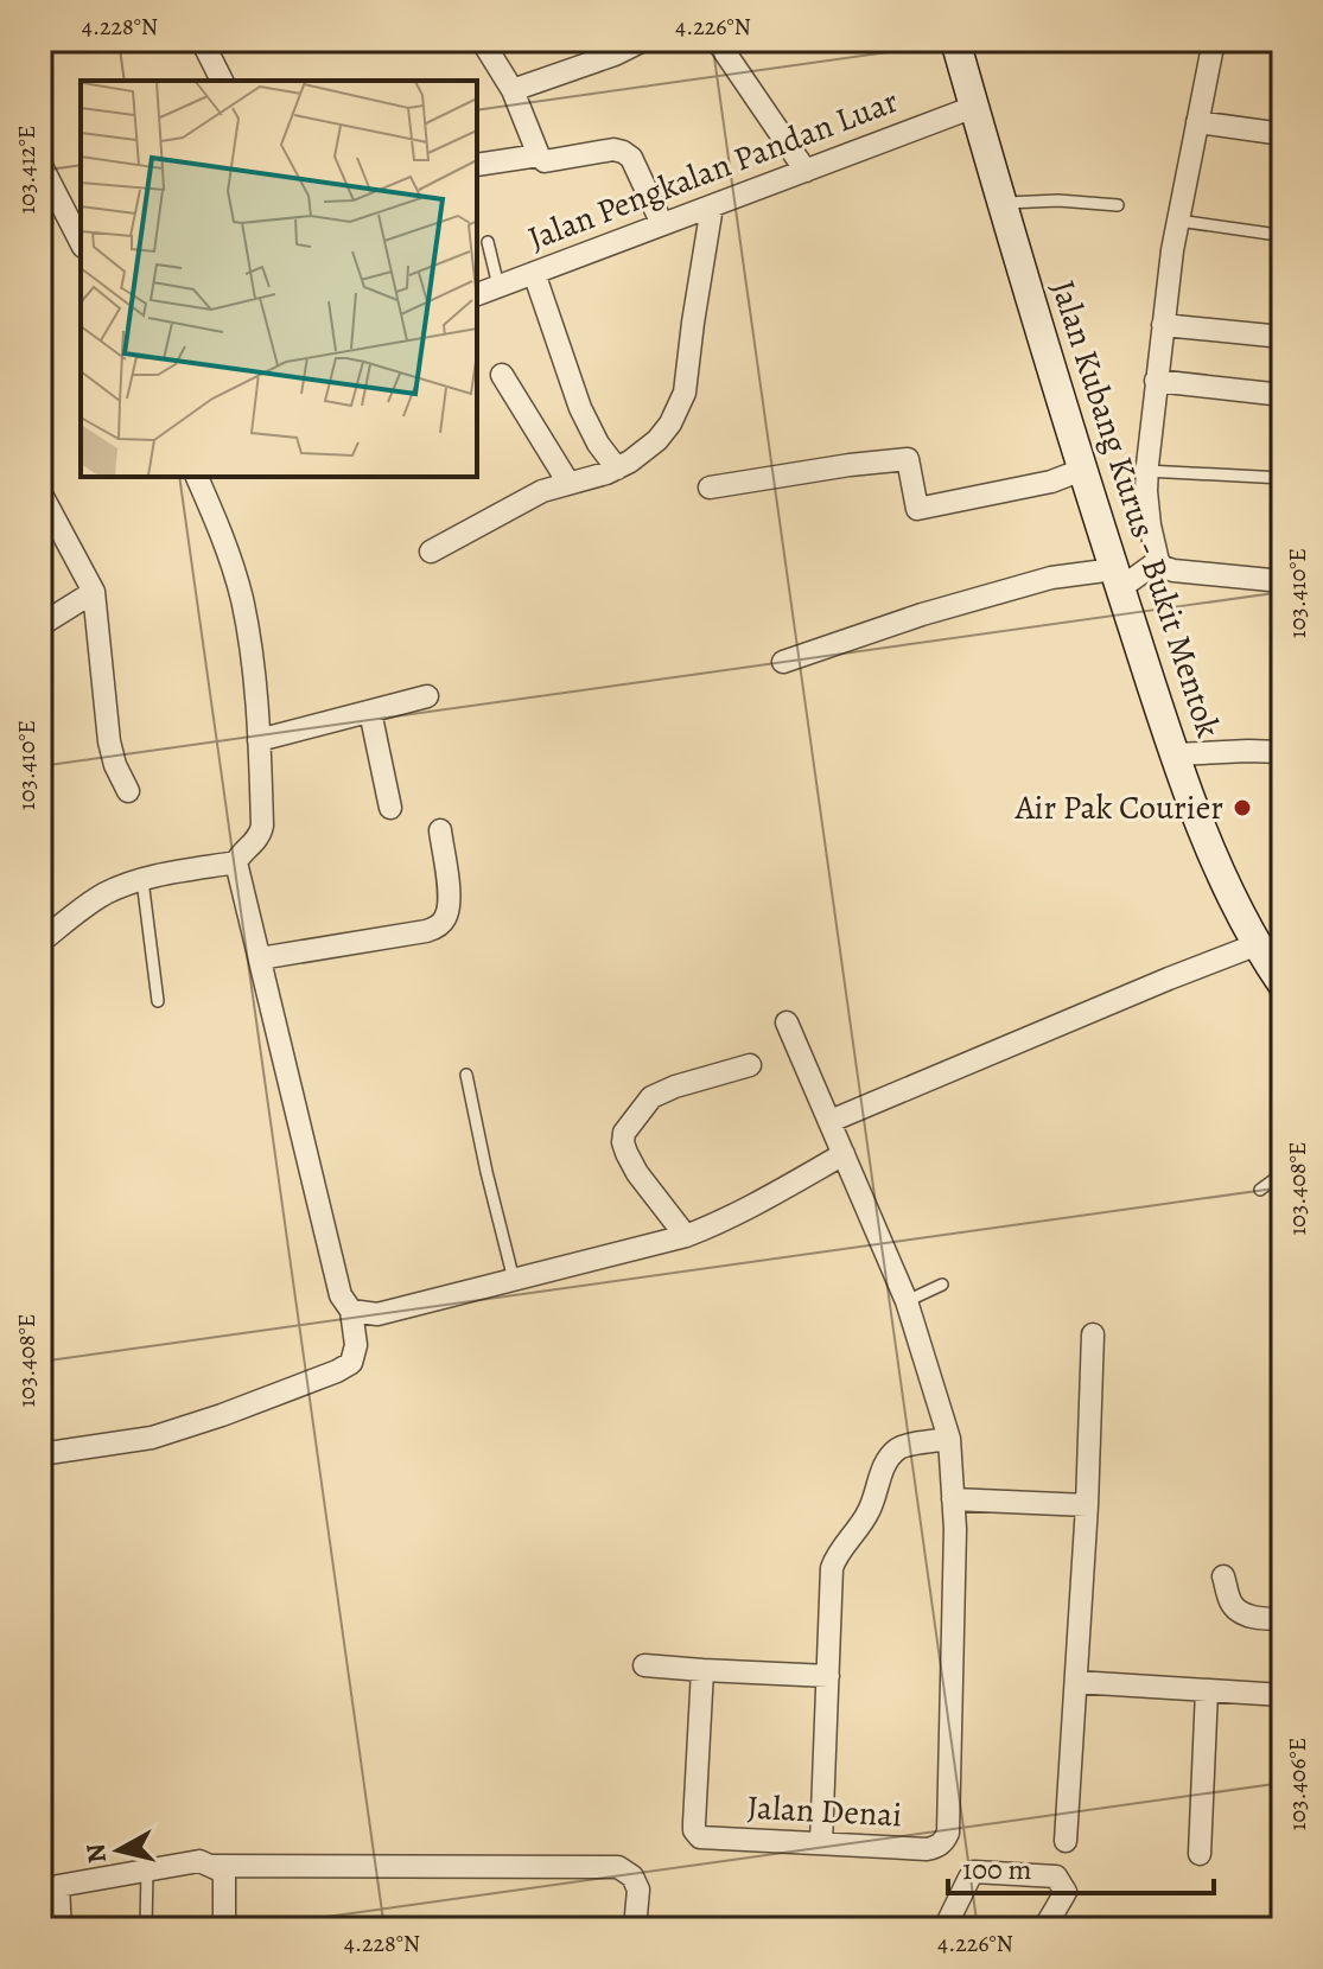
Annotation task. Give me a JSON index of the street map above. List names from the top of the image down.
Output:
{
  "streets": {
    "main road": ["Jalan Kubang Kurus - Bukit Mentok"],
    "street": ["Jalan Pengkalan Pandan Luar", "Jalan Denai"]
  },
  "crossings": [
    ["Jalan Pengkalan Pandan Luar", "Jalan Kubang Kurus - Bukit Mentok"]
  ],
  "places": ["Air Pak Courier"],
  "scale_bar": "100 m",
  "north": "left",
  "coordinates": [
    "4.228°N",
    "4.226°N",
    "103.412°E",
    "103.410°E",
    "103.408°E",
    "103.406°E"
  ]
}
